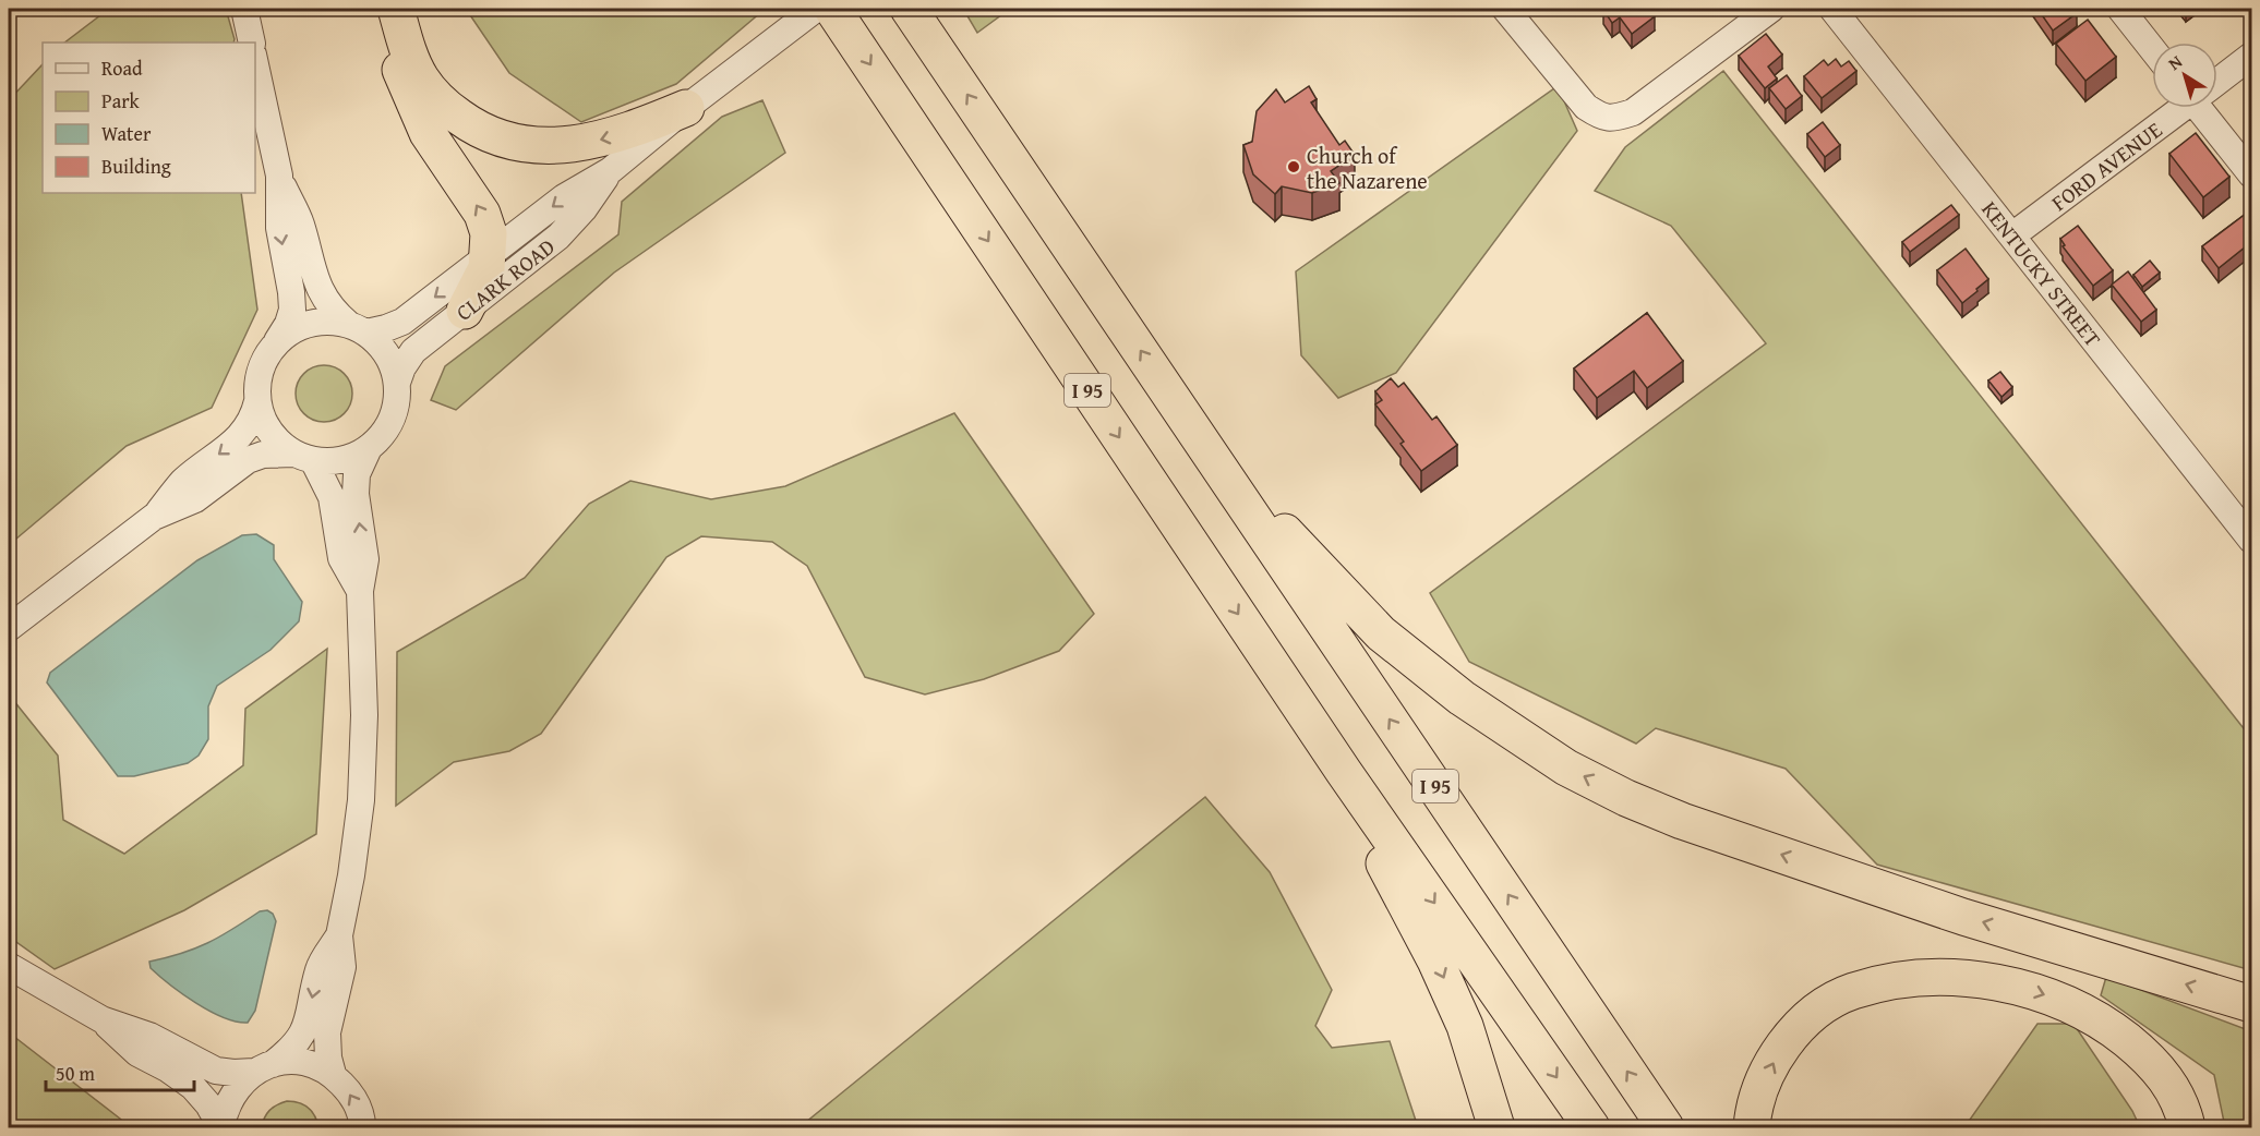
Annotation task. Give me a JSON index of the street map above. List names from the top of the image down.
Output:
{
  "streets": {
    "highway": ["I 95"],
    "street": ["FORD AVENUE", "KENTUCKY STREET", "CLARK ROAD"]
  },
  "crossings": [
    ["FORD AVENUE", "KENTUCKY STREET"]
  ],
  "places": ["Church of the Nazarene"],
  "legend": [
    "Road",
    "Park",
    "Water",
    "Building"
  ],
  "scale_bar": "50 m",
  "north": "top left"
}
